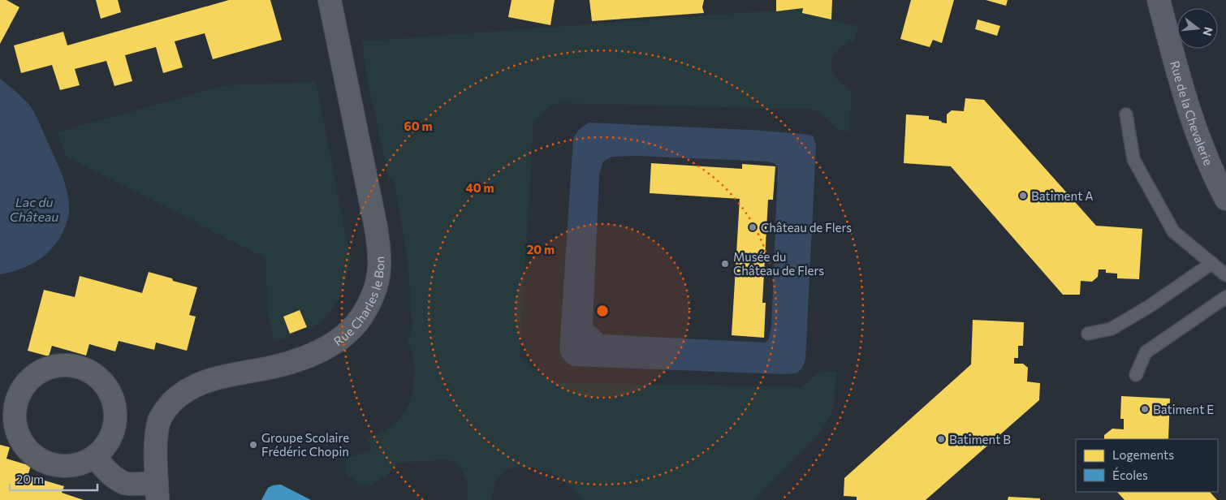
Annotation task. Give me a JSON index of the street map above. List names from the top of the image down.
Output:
{
  "streets": {
    "street": ["Rue de la Chevalerie", "Rue Charles le Bon"]
  },
  "water": ["Lac du Château"],
  "places": [
    "Batiment A",
    "Château de Flers",
    "Musée du Château de Flers",
    "Batiment E",
    "Batiment B",
    "Groupe Scolaire Frédéric Chopin"
  ],
  "legend": ["Logements", "Écoles"],
  "scale_bar": "20 m",
  "north": "right",
  "rings": ["60 m", "40 m", "20 m"]
}
